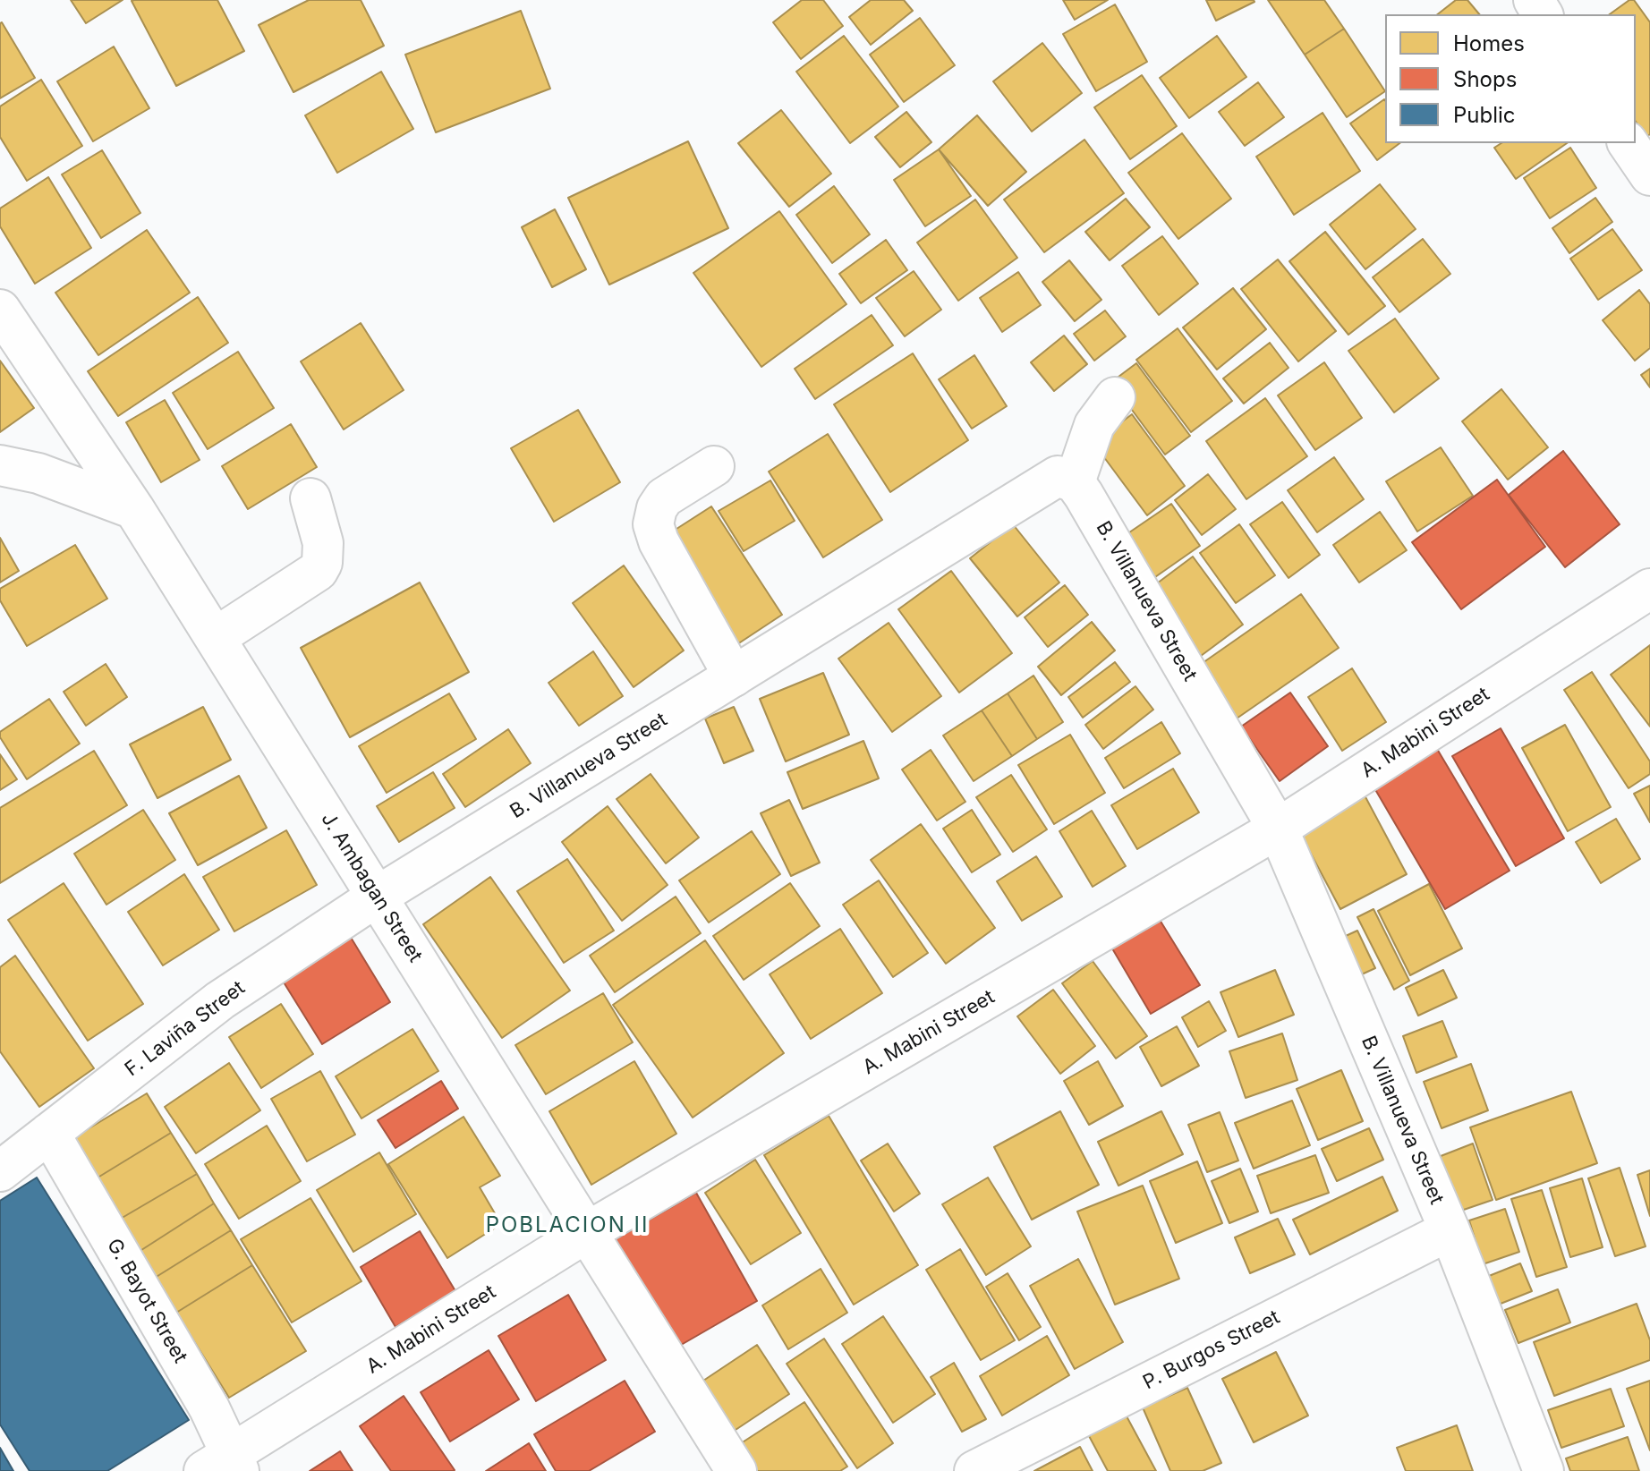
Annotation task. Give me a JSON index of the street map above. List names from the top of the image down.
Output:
{
  "streets": {
    "main road": [
      "B. Villanueva Street",
      "A. Mabini Street",
      "J. Ambagan Street",
      "F. Laviña Street",
      "G. Bayot Street",
      "P. Burgos Street"
    ]
  },
  "crossings": [
    ["B. Villanueva Street", "A. Mabini Street"],
    ["B. Villanueva Street", "J. Ambagan Street"],
    ["B. Villanueva Street", "F. Laviña Street"],
    ["B. Villanueva Street", "P. Burgos Street"],
    ["A. Mabini Street", "J. Ambagan Street"],
    ["A. Mabini Street", "G. Bayot Street"],
    ["J. Ambagan Street", "F. Laviña Street"],
    ["F. Laviña Street", "G. Bayot Street"]
  ],
  "districts": ["POBLACION II"],
  "legend": ["Homes", "Shops", "Public"]
}
